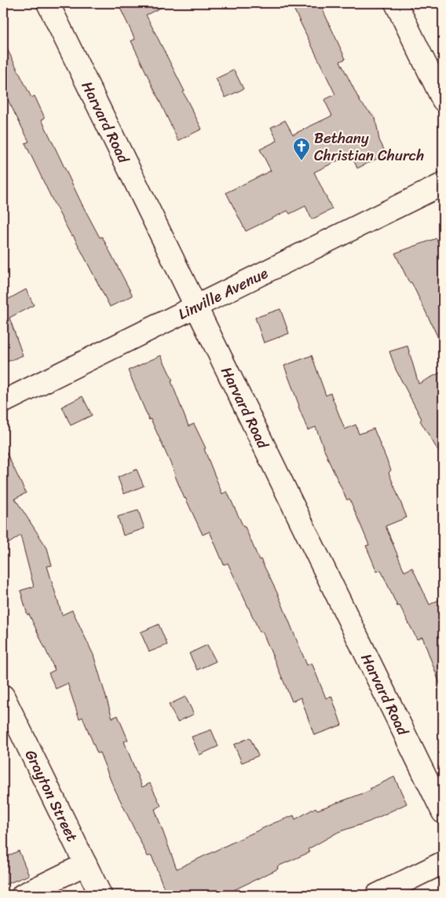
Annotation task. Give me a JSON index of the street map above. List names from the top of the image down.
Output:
{
  "streets": {
    "street": ["Harvard Road", "Linville Avenue", "Grayton Street"]
  },
  "crossings": [
    ["Harvard Road", "Linville Avenue"]
  ],
  "places": {
    "church": ["Bethany Christian Church"]
  }
}
